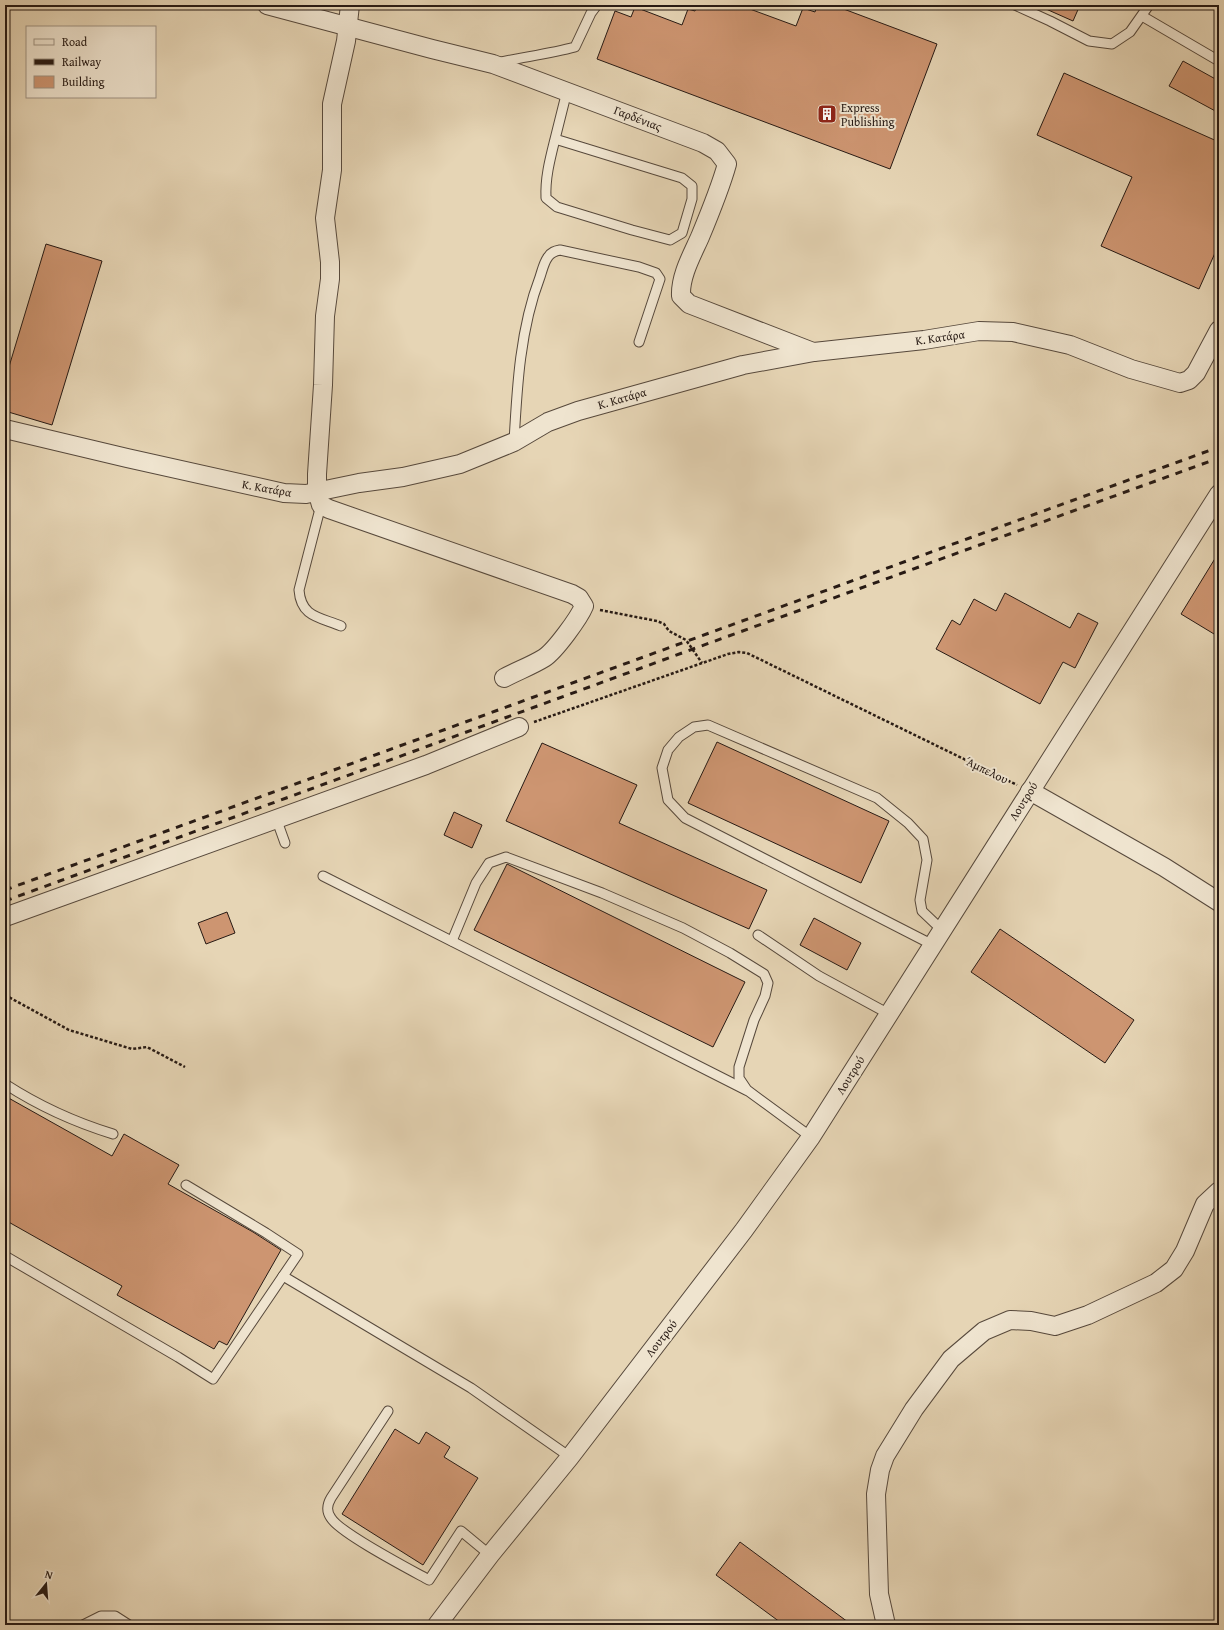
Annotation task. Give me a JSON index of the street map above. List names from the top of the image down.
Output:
{
  "streets": {
    "street": ["Γαρδένιας", "Κ. Κατάρα", "Λουτρού"],
    "path": ["Άμπελου"]
  },
  "crossings": [
    ["Γαρδένιας", "Κ. Κατάρα"],
    ["Άμπελου", "Λουτρού"]
  ],
  "places": {
    "building": ["Express Publishing"]
  },
  "legend": ["Road", "Railway", "Building"],
  "north": "top"
}
